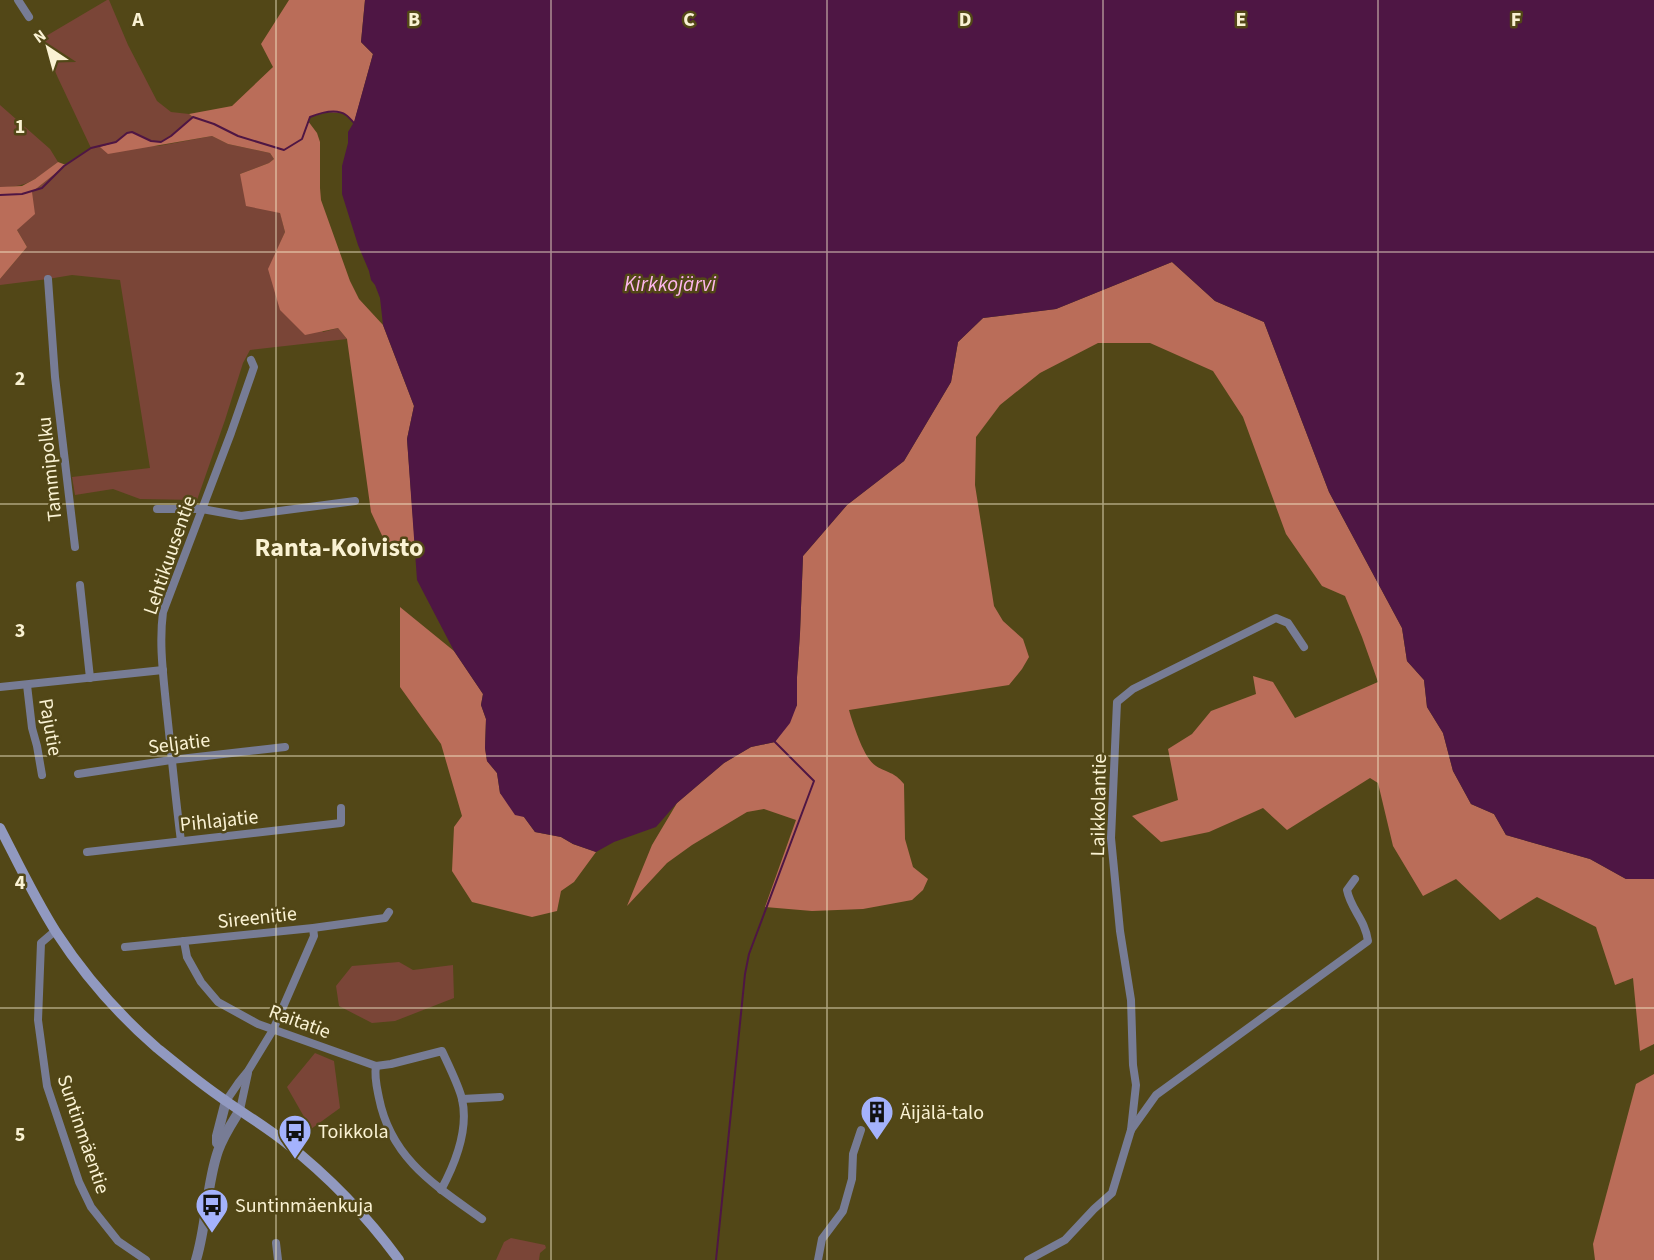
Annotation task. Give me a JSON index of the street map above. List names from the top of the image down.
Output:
{
  "streets": {
    "street": [
      "Tammipolku",
      "Lehtikuusentie",
      "Pajutie",
      "Seljatie",
      "Laikkolantie",
      "Pihlajatie",
      "Sireenitie",
      "Raitatie",
      "Suntinmäentie"
    ]
  },
  "crossings": [
    ["Lehtikuusentie", "Seljatie"],
    ["Lehtikuusentie", "Pihlajatie"],
    ["Sireenitie", "Raitatie"]
  ],
  "districts": ["Ranta-Koivisto"],
  "water": ["Kirkkojärvi"],
  "places": {
    "building": ["Äijälä-talo"],
    "bus stop": ["Toikkola", "Suntinmäenkuja"]
  },
  "north": "top left",
  "grid": {
    "columns": [
      "A",
      "B",
      "C",
      "D",
      "E",
      "F"
    ],
    "rows": [
      "1",
      "2",
      "3",
      "4",
      "5"
    ]
  }
}
